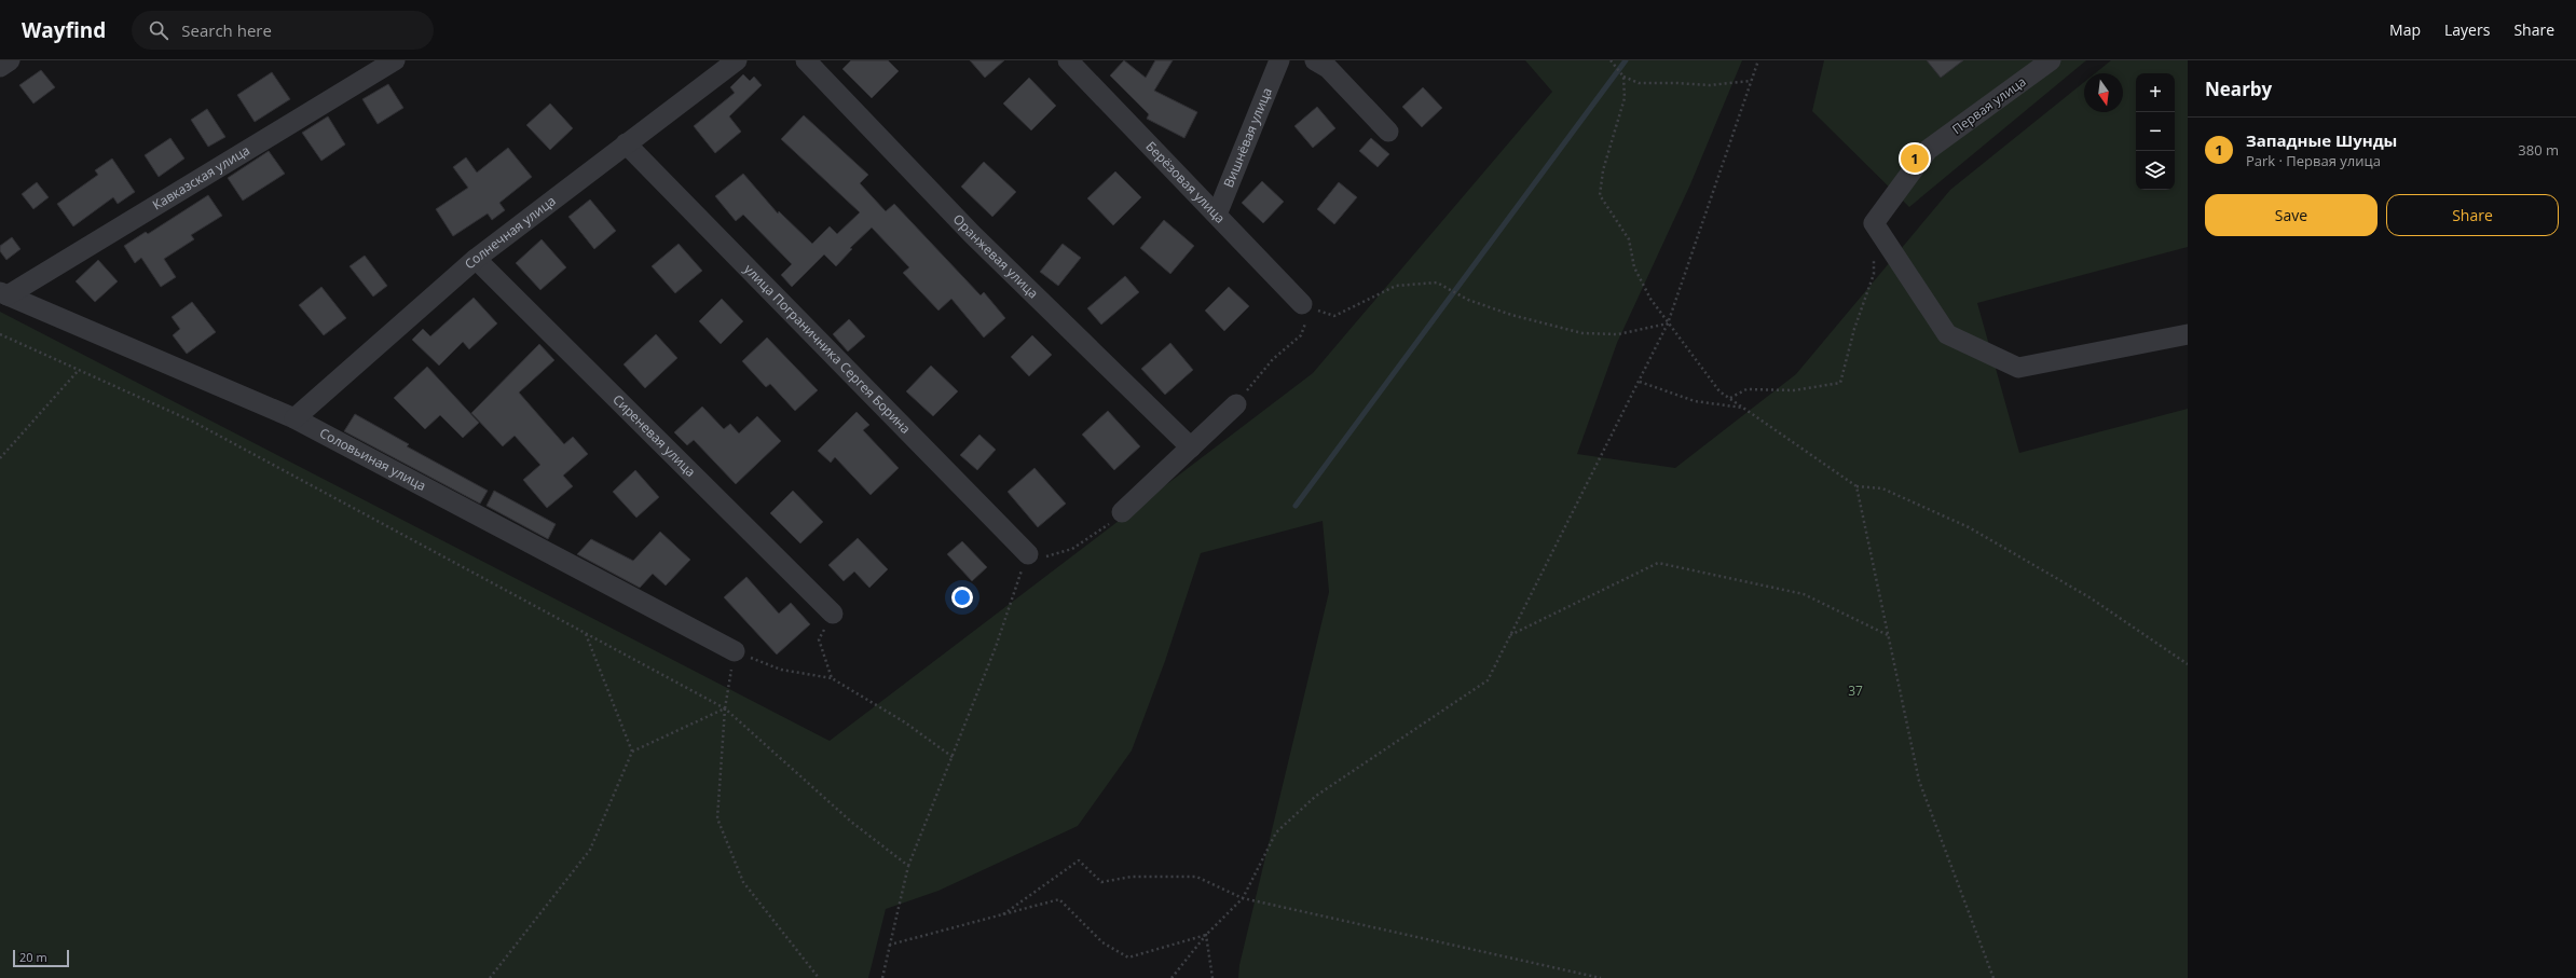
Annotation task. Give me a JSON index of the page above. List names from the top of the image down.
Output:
{
  "streets": {
    "street": [
      "Первая улица",
      "Вишнёвая улица",
      "Кавказская улица",
      "Берёзовая улица",
      "Солнечная улица",
      "Оранжевая улица",
      "улица Пограничника Сергея Борина",
      "Сиреневая улица",
      "Соловьиная улица"
    ]
  },
  "crossings": [
    ["Вишнёвая улица", "Берёзовая улица"],
    ["Кавказская улица", "Соловьиная улица"],
    ["Солнечная улица", "улица Пограничника Сергея Борина"],
    ["Солнечная улица", "Сиреневая улица"],
    ["Солнечная улица", "Соловьиная улица"]
  ],
  "parks": ["37"],
  "scale_bar": "20 m",
  "north": "bottom",
  "page": {
    "header": "Wayfind",
    "search": "Search here",
    "nav": ["Map", "Layers", "Share"],
    "heading": "Nearby",
    "map_buttons": ["+", "−"],
    "list": [
      {
        "mark": "1",
        "name": "Западные Шунды",
        "note": "Park · Первая улица",
        "value": "380 m"
      }
    ],
    "pins": "1",
    "buttons": ["Save", "Share"],
    "scale": "20 m"
  }
}
